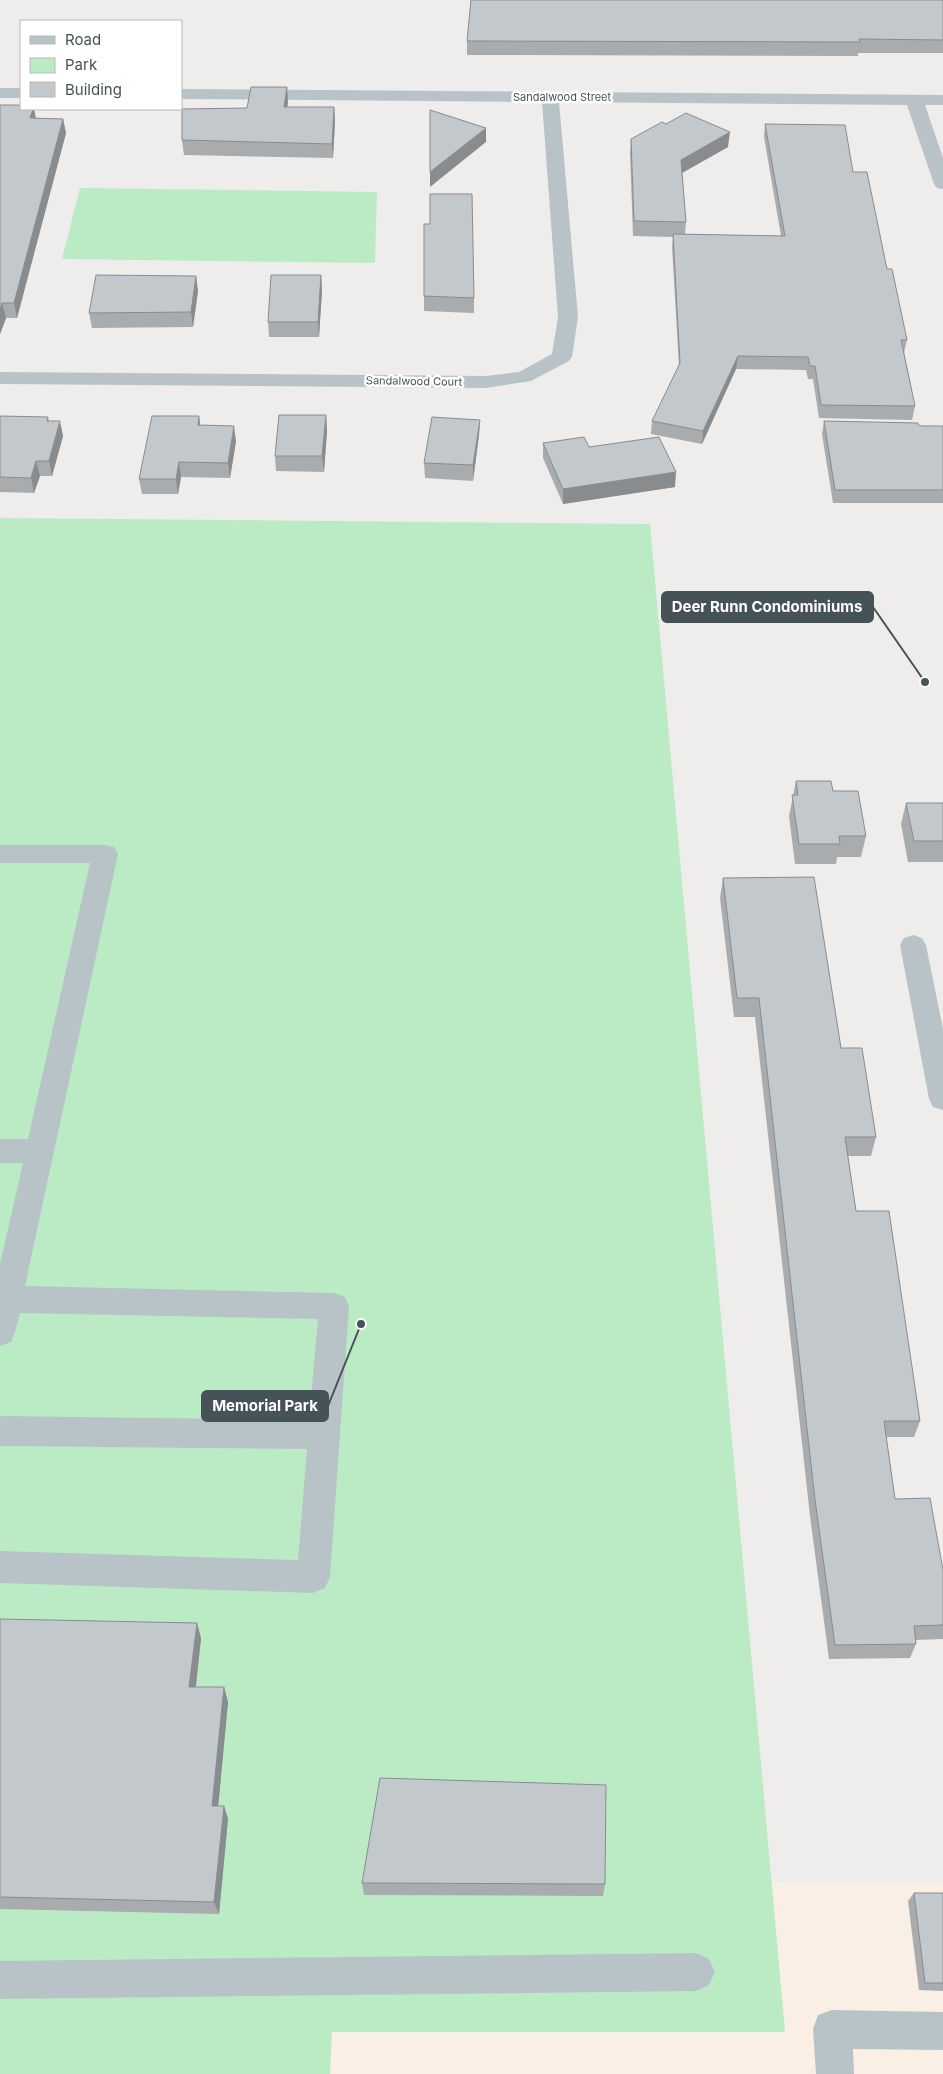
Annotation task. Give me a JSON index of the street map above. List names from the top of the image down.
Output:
{
  "streets": {
    "street": ["Sandalwood Street", "Sandalwood Court"]
  },
  "crossings": [
    ["Sandalwood Street", "Sandalwood Court"]
  ],
  "places": ["Deer Runn Condominiums", "Memorial Park"],
  "legend": ["Road", "Park", "Building"]
}
